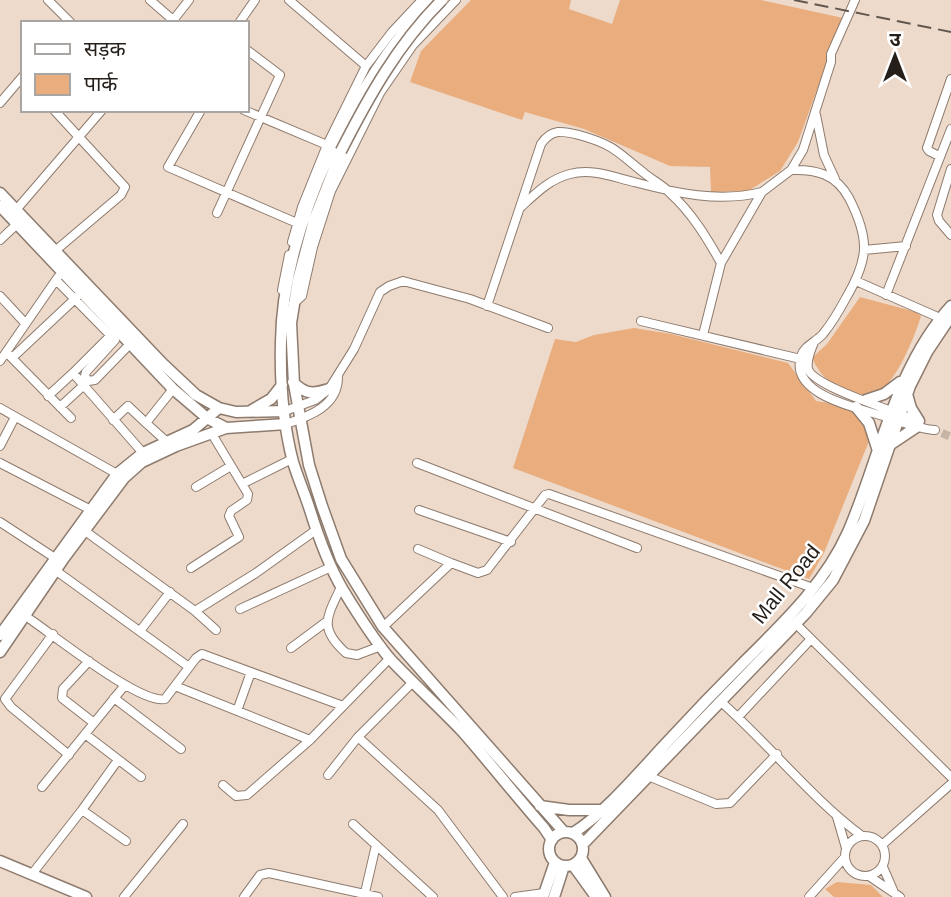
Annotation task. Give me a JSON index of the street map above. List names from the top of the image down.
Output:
{
  "streets": {
    "main road": ["Mall Road"]
  },
  "legend": ["सड़क", "पार्क"],
  "north": "top"
}
